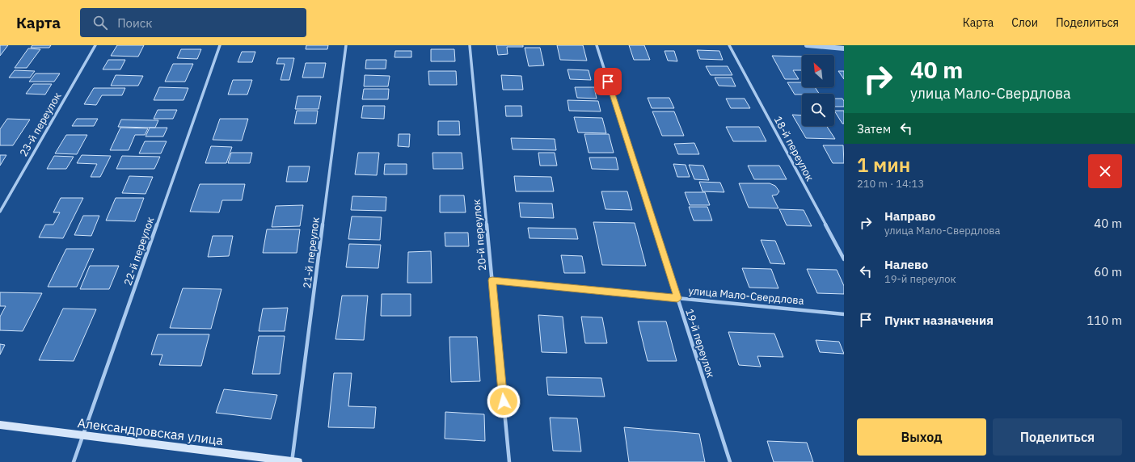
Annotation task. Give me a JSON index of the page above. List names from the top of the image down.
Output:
{
  "streets": {
    "main road": ["Александровская улица"],
    "street": [
      "23-й переулок",
      "18-й переулок",
      "20-й переулок",
      "22-й переулок",
      "21-й переулок",
      "улица Мало-Свердлова",
      "19-й переулок"
    ]
  },
  "crossings": [
    ["20-й переулок", "улица Мало-Свердлова"],
    ["22-й переулок", "Александровская улица"],
    ["21-й переулок", "Александровская улица"],
    ["улица Мало-Свердлова", "19-й переулок"]
  ],
  "north": "top left",
  "page": {
    "header": "Карта",
    "search": "Поиск",
    "nav": ["Карта", "Слои", "Поделиться"],
    "turn": ["40 m", "улица Мало-Свердлова"],
    "then": "Затем",
    "heading": ["1 мин", "210 m · 14:13"],
    "list": [
      {
        "name": "Направо",
        "note": "улица Мало-Свердлова",
        "value": "40 m"
      },
      {
        "name": "Налево",
        "note": "19-й переулок",
        "value": "60 m"
      },
      {
        "name": "Пункт назначения",
        "value": "110 m"
      }
    ],
    "buttons": ["Выход", "Поделиться"]
  }
}
